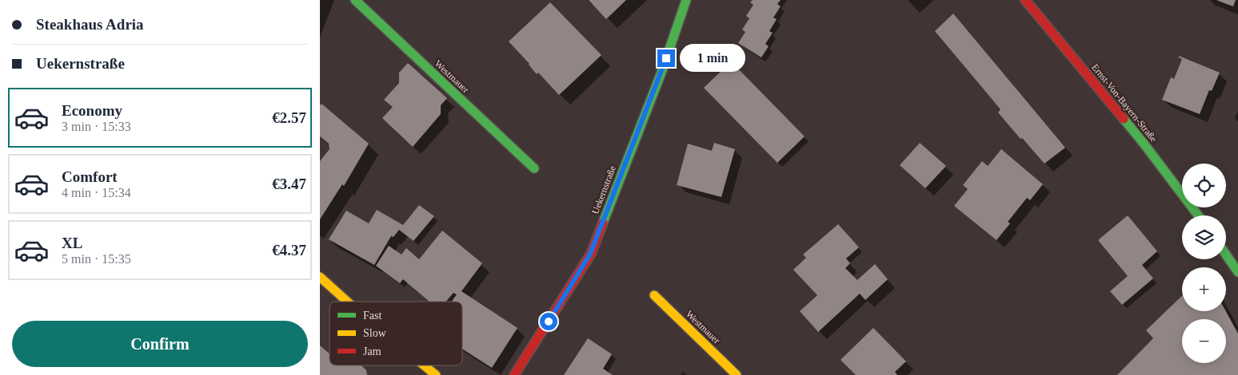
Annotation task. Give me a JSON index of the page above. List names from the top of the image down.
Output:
{
  "streets": {
    "street": ["Westmauer", "Ernst-Von-Bayern-Straße", "Uekernstraße"]
  },
  "legend": ["Fast", "Slow", "Jam"],
  "page": {
    "banner": ["Steakhaus Adria", "Uekernstraße"],
    "bubble": "1 min",
    "list": [
      {
        "name": "Economy",
        "note": "3 min · 15:33",
        "value": "€2.57"
      },
      {
        "name": "Comfort",
        "note": "4 min · 15:34",
        "value": "€3.47"
      },
      {
        "name": "XL",
        "note": "5 min · 15:35",
        "value": "€4.37"
      }
    ],
    "map_buttons": ["+", "−"],
    "buttons": "Confirm"
  }
}
